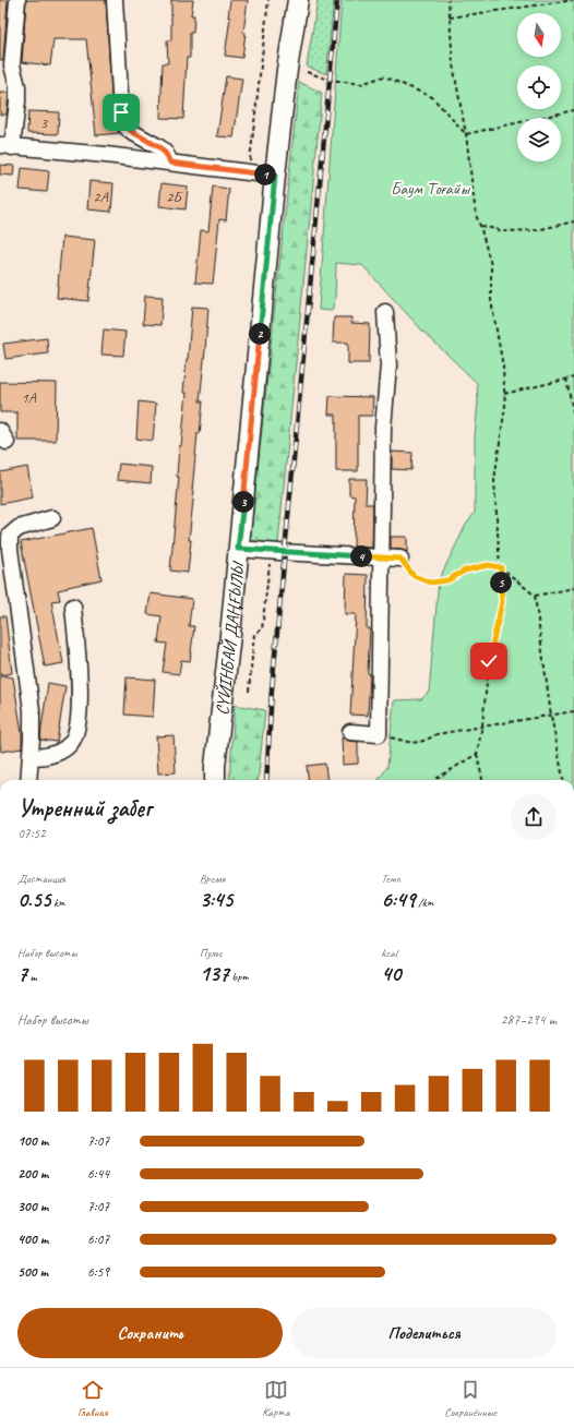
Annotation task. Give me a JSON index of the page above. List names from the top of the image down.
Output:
{
  "streets": {
    "main road": ["СҮЙІНБАЙ ДАҢҒЫЛЫ"]
  },
  "parks": ["Баум Тоғайы"],
  "house_numbers": [
    "3",
    "2А",
    "2Б",
    "1А"
  ],
  "north": "bottom",
  "page": {
    "pins": [
      "1",
      "2",
      "3",
      "4",
      "5"
    ],
    "heading": ["Утренний забег", "07:52"],
    "stats": [
      ["Дистанция", "0.55 km"],
      ["Время", "3:45"],
      ["Темп", "6:49 /km"],
      ["Набор высоты", "7 m"],
      ["Пульс", "137 bpm"],
      ["kcal", "40"]
    ],
    "chart": ["Набор высоты", "287–294 m"],
    "list": [
      {
        "name": "100 m",
        "note": "7:07"
      },
      {
        "name": "200 m",
        "note": "6:44"
      },
      {
        "name": "300 m",
        "note": "7:07"
      },
      {
        "name": "400 m",
        "note": "6:07"
      },
      {
        "name": "500 m",
        "note": "6:59"
      }
    ],
    "buttons": ["Сохранить", "Поделиться"],
    "tabs": ["Главная", "Карта", "Сохранённые"]
  }
}
